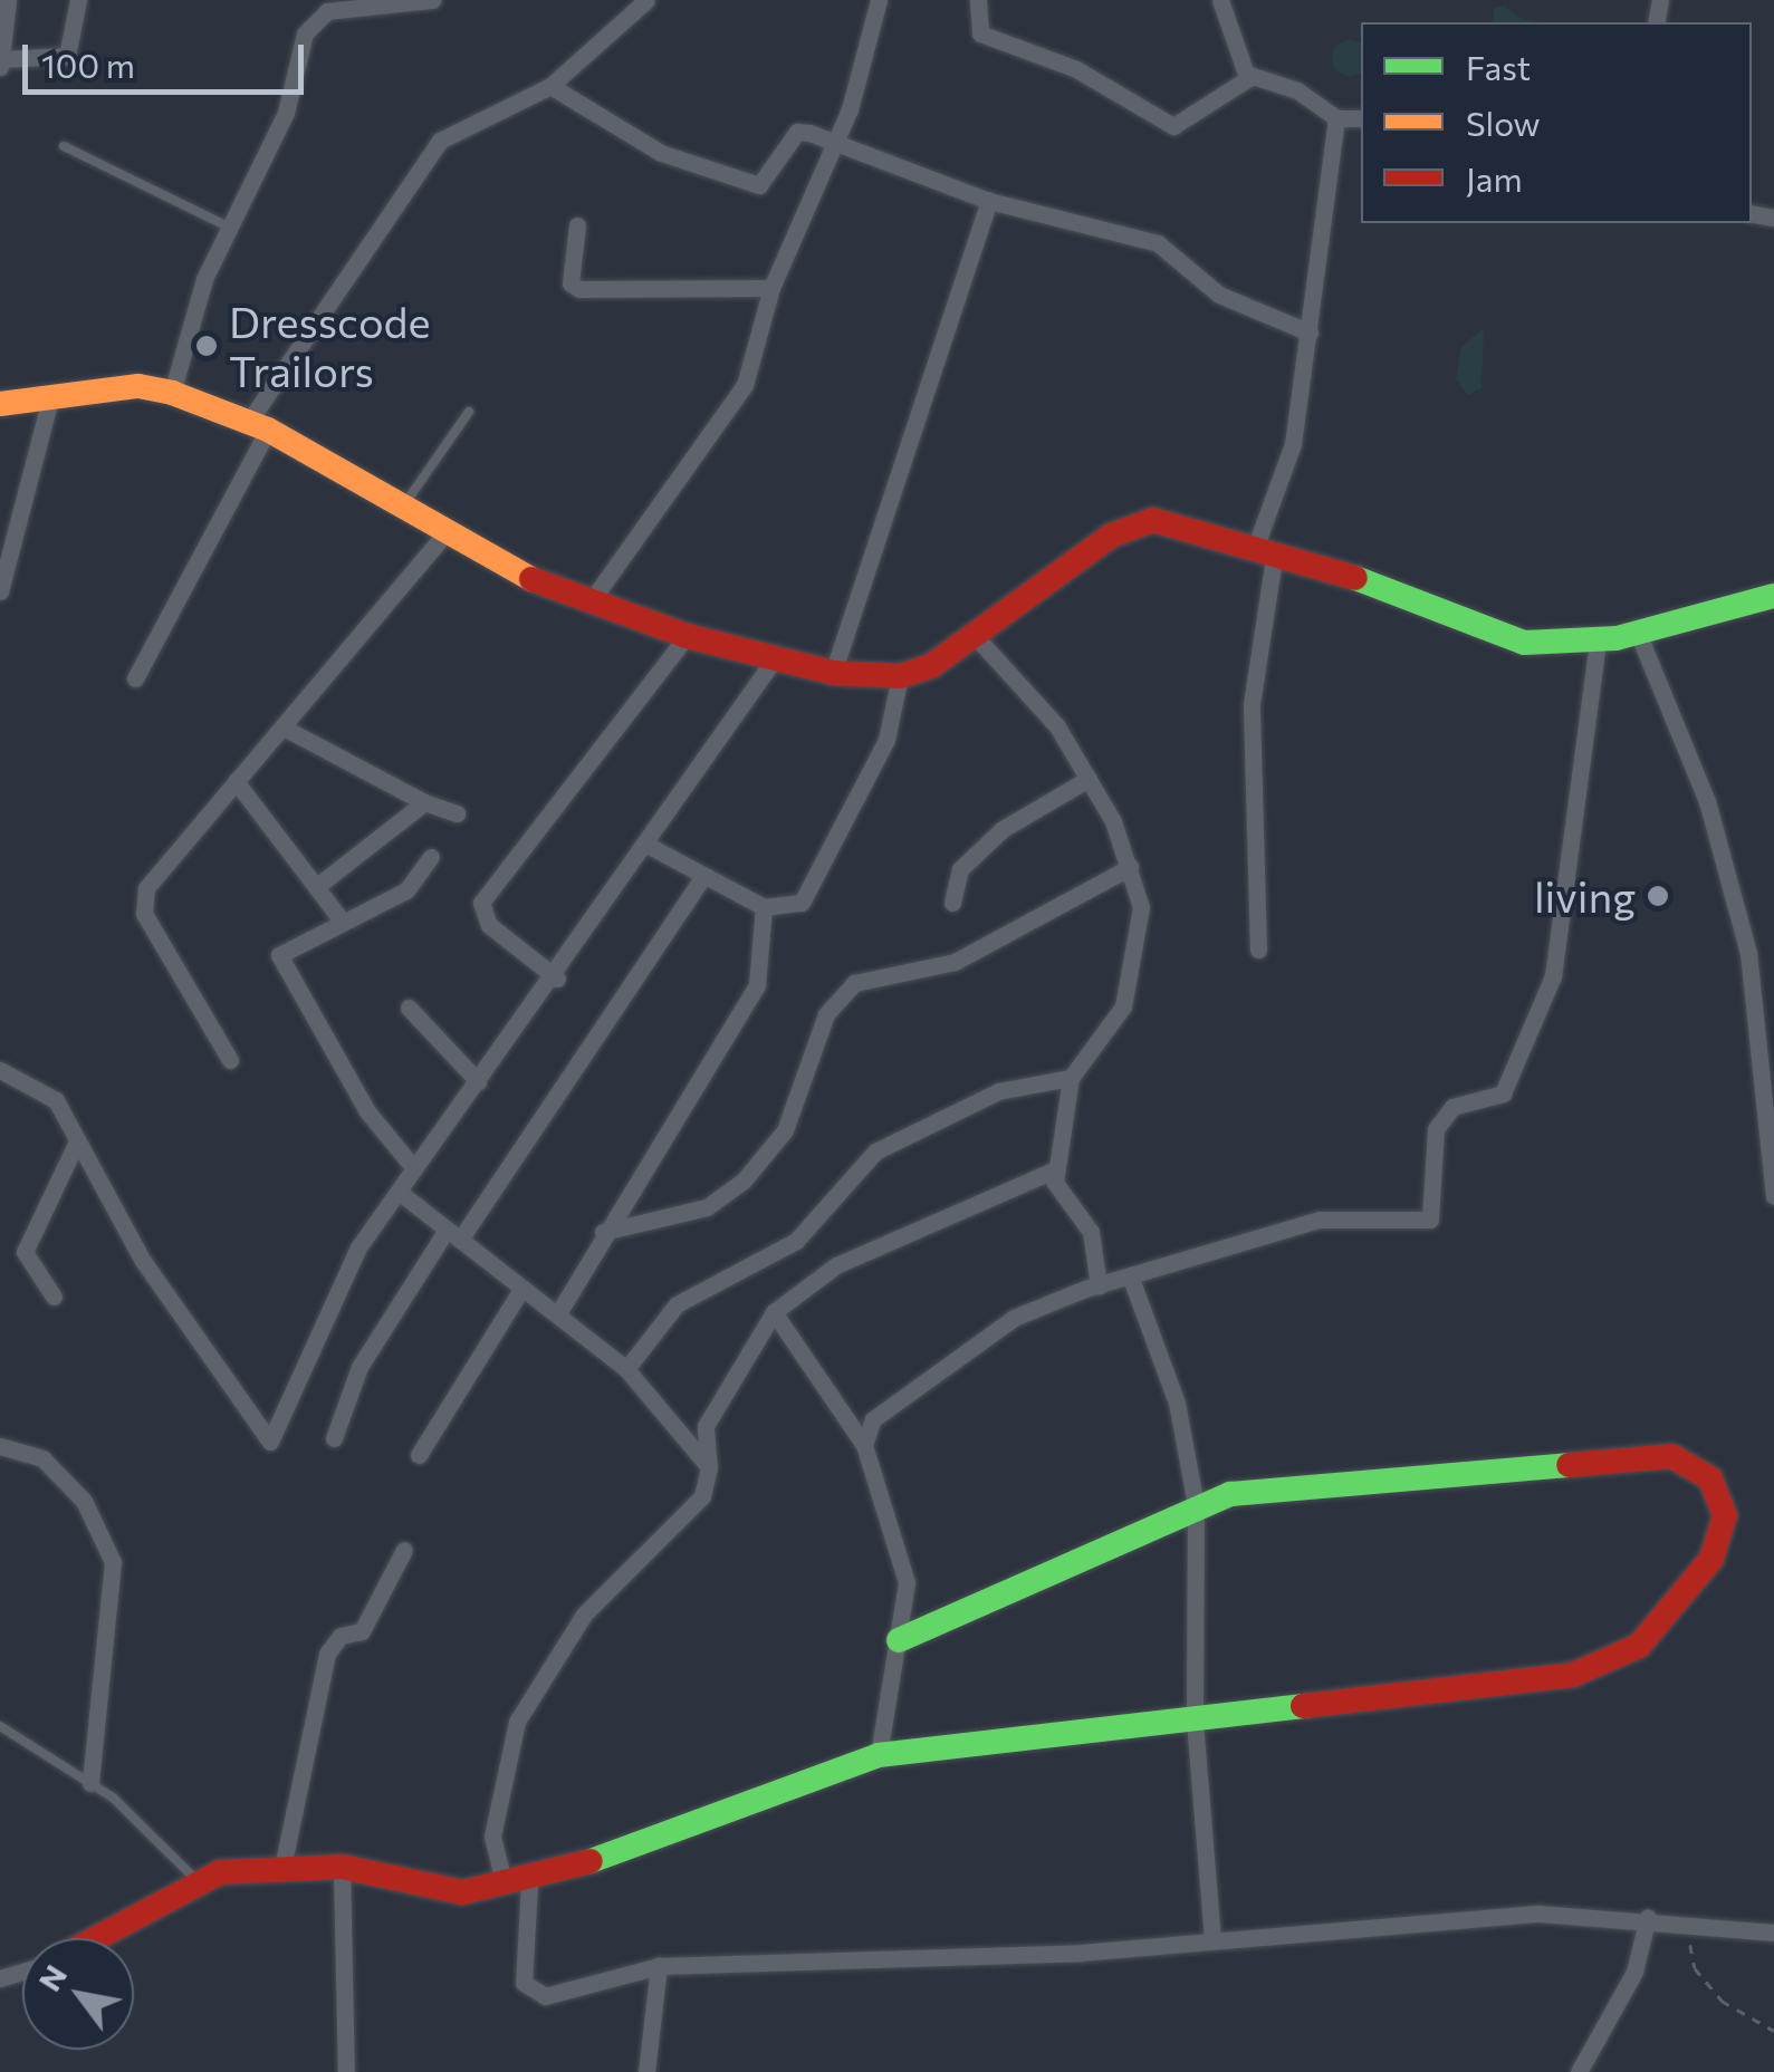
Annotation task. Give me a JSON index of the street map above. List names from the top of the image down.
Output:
{
  "places": ["Dresscode Trailors", "living"],
  "legend": ["Fast", "Slow", "Jam"],
  "scale_bar": "100 m",
  "north": "top left"
}
